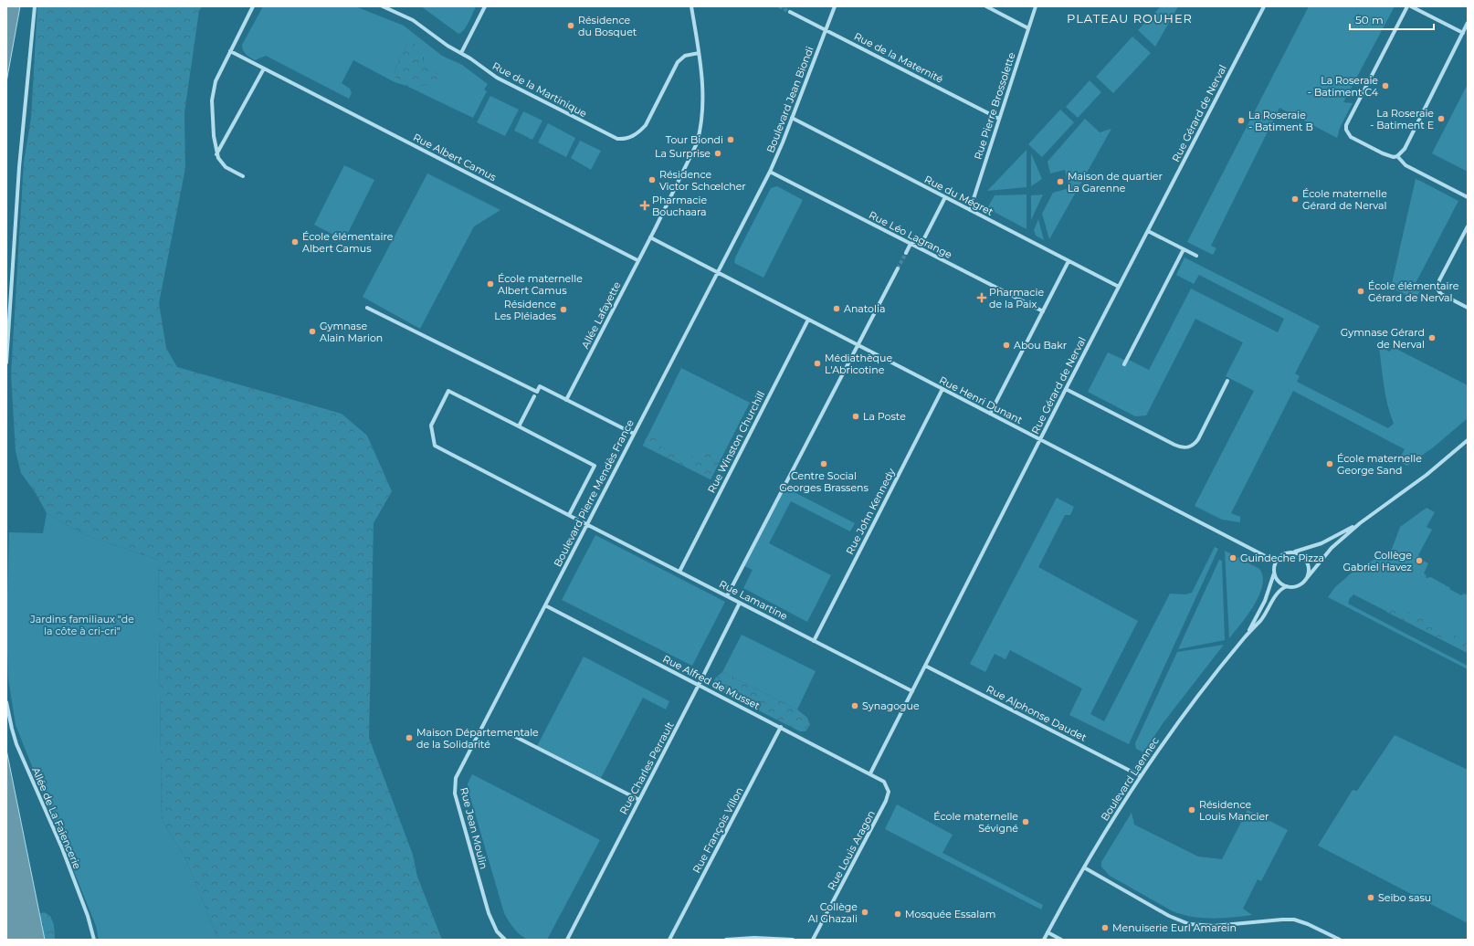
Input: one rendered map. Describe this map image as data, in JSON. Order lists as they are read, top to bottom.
{
  "streets": {
    "street": [
      "Rue de la Maternité",
      "Rue de la Martinique",
      "Boulevard Jean Biondi",
      "Rue Pierre Brossolette",
      "Rue Gérard de Nerval",
      "Rue Albert Camus",
      "Rue du Mégret",
      "Rue Léo Lagrange",
      "Allée Lafayette",
      "Rue Henri Dunant",
      "Rue Winston Churchill",
      "Boulevard Pierre Mendès France",
      "Rue John Kennedy",
      "Rue Lamartine",
      "Rue Alfred de Musset",
      "Rue Alphonse Daudet",
      "Rue Charles Perrault",
      "Boulevard Laennec",
      "Allée de La Faïencerie",
      "Rue Jean Moulin",
      "Rue François Villon",
      "Rue Louis Aragon"
    ]
  },
  "crossings": [
    ["Rue de la Maternité", "Boulevard Jean Biondi"],
    ["Rue de la Maternité", "Rue Pierre Brossolette"],
    ["Rue de la Martinique", "Allée Lafayette"],
    ["Boulevard Jean Biondi", "Rue du Mégret"],
    ["Boulevard Jean Biondi", "Rue Léo Lagrange"],
    ["Boulevard Jean Biondi", "Boulevard Pierre Mendès France"],
    ["Rue Pierre Brossolette", "Rue du Mégret"],
    ["Rue Gérard de Nerval", "Rue du Mégret"],
    ["Rue Gérard de Nerval", "Rue Henri Dunant"],
    ["Rue Gérard de Nerval", "Rue Lamartine"],
    ["Rue Gérard de Nerval", "Rue Alfred de Musset"],
    ["Rue Gérard de Nerval", "Rue Alphonse Daudet"],
    ["Rue Gérard de Nerval", "Rue Louis Aragon"],
    ["Rue Albert Camus", "Allée Lafayette"],
    ["Allée Lafayette", "Rue Henri Dunant"],
    ["Rue Henri Dunant", "Rue Winston Churchill"],
    ["Rue Henri Dunant", "Boulevard Pierre Mendès France"],
    ["Rue Henri Dunant", "Rue John Kennedy"],
    ["Rue Henri Dunant", "Boulevard Laennec"],
    ["Rue Winston Churchill", "Rue Lamartine"],
    ["Boulevard Pierre Mendès France", "Rue Lamartine"],
    ["Boulevard Pierre Mendès France", "Rue Alfred de Musset"],
    ["Boulevard Pierre Mendès France", "Rue Jean Moulin"],
    ["Rue John Kennedy", "Rue Lamartine"],
    ["Rue Lamartine", "Rue Charles Perrault"],
    ["Rue Alfred de Musset", "Rue Charles Perrault"],
    ["Rue Alfred de Musset", "Rue François Villon"],
    ["Rue Alfred de Musset", "Rue Louis Aragon"],
    ["Rue Alphonse Daudet", "Boulevard Laennec"]
  ],
  "districts": ["PLATEAU ROUHER"],
  "parks": ["Jardins familiaux \"de la côte à cri-cri\""],
  "places": {
    "other": [
      "Résidence du Bosquet",
      "La Roseraie - Batiment C4",
      "La Roseraie - Batiment E",
      "La Roseraie - Batiment B",
      "Tour Biondi",
      "La Surprise",
      "Résidence Victor Schœlcher",
      "Maison de quartier La Garenne",
      "École maternelle Gérard de Nerval",
      "École élémentaire Albert Camus",
      "École maternelle Albert Camus",
      "École élémentaire Gérard de Nerval",
      "Anatolia",
      "Résidence Les Pléiades",
      "Gymnase Alain Marion",
      "Gymnase Gérard de Nerval",
      "Abou Bakr",
      "Médiathèque L'Abricotine",
      "La Poste",
      "Centre Social Georges Brassens",
      "École maternelle George Sand",
      "Guindeche Pizza",
      "Collège Gabriel Havez",
      "Synagogue",
      "Maison Départementale de la Solidarité",
      "Résidence Louis Mancier",
      "École maternelle Sévigné",
      "Seibo sasu",
      "Collège Al Ghazali",
      "Mosquée Essalam",
      "Menuiserie Eurl Amarein"
    ],
    "health": ["Pharmacie Bouchaara", "Pharmacie de la Paix"]
  },
  "scale_bar": "50 m"
}
